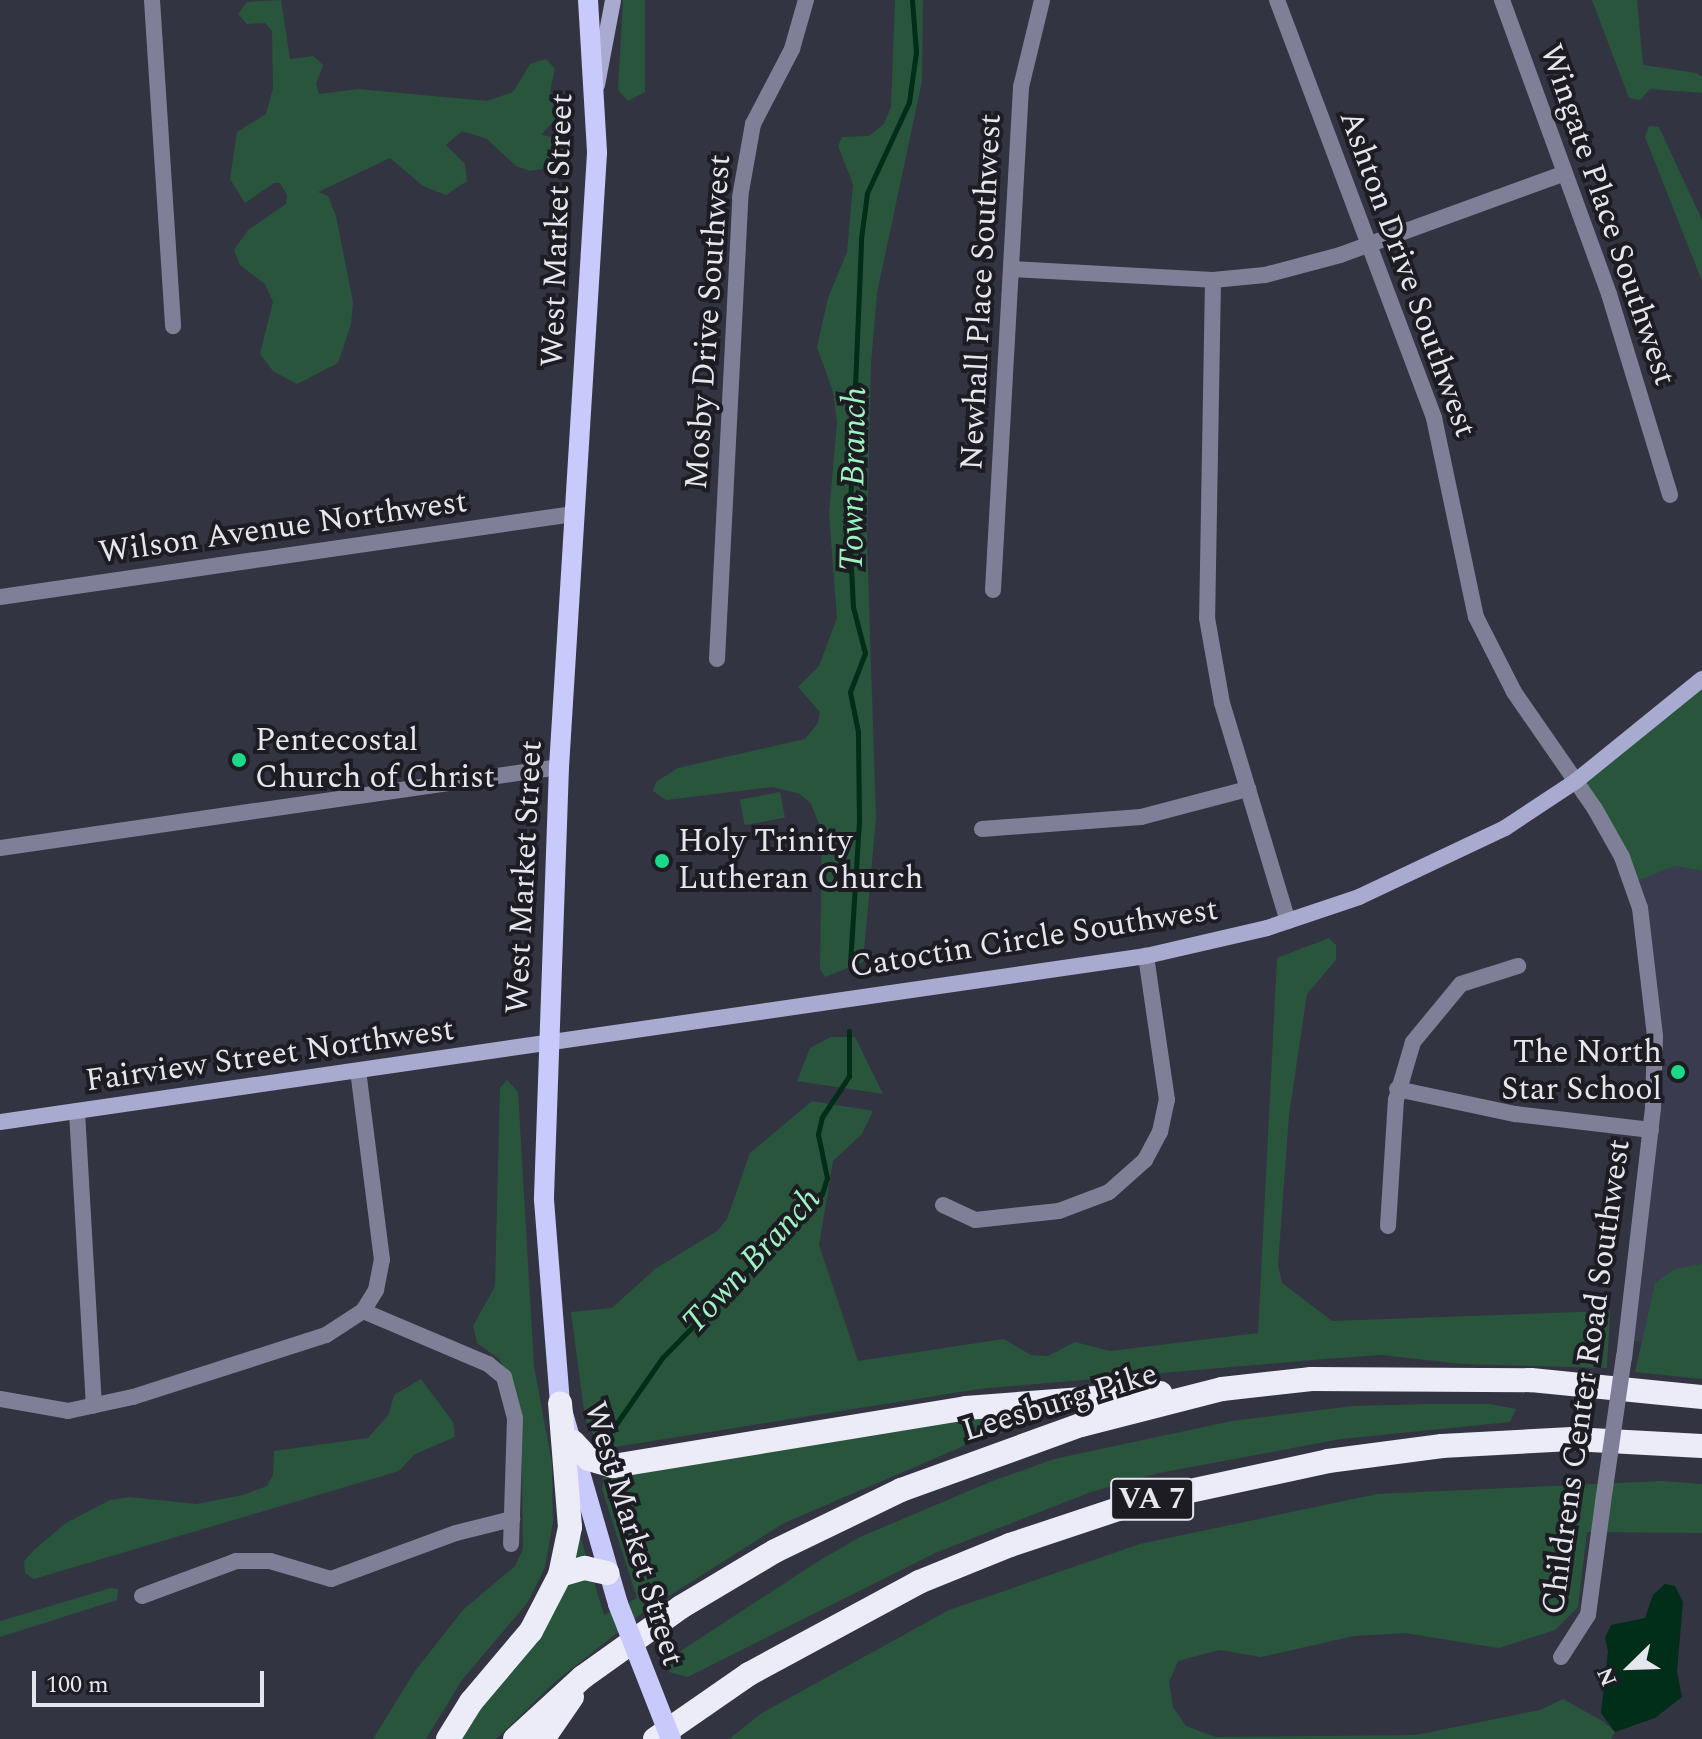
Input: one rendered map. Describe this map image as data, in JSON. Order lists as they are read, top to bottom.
{
  "streets": {
    "highway": ["Leesburg Pike", "VA 7"],
    "main road": ["West Market Street", "Catoctin Circle Southwest", "Fairview Street Northwest"],
    "street": [
      "Wingate Place Southwest",
      "Ashton Drive Southwest",
      "Newhall Place Southwest",
      "Mosby Drive Southwest",
      "Wilson Avenue Northwest",
      "Childrens Center Road Southwest"
    ]
  },
  "crossings": [
    ["West Market Street", "Wilson Avenue Northwest"],
    ["West Market Street", "Catoctin Circle Southwest"],
    ["West Market Street", "Fairview Street Northwest"],
    ["Ashton Drive Southwest", "Catoctin Circle Southwest"],
    ["Ashton Drive Southwest", "Childrens Center Road Southwest"],
    ["Catoctin Circle Southwest", "Fairview Street Northwest"],
    ["Catoctin Circle Southwest", "Childrens Center Road Southwest"]
  ],
  "water": ["Town Branch"],
  "places": ["Pentecostal Church of Christ", "Holy Trinity Lutheran Church", "The North Star School"],
  "scale_bar": "100 m",
  "north": "bottom left"
}
